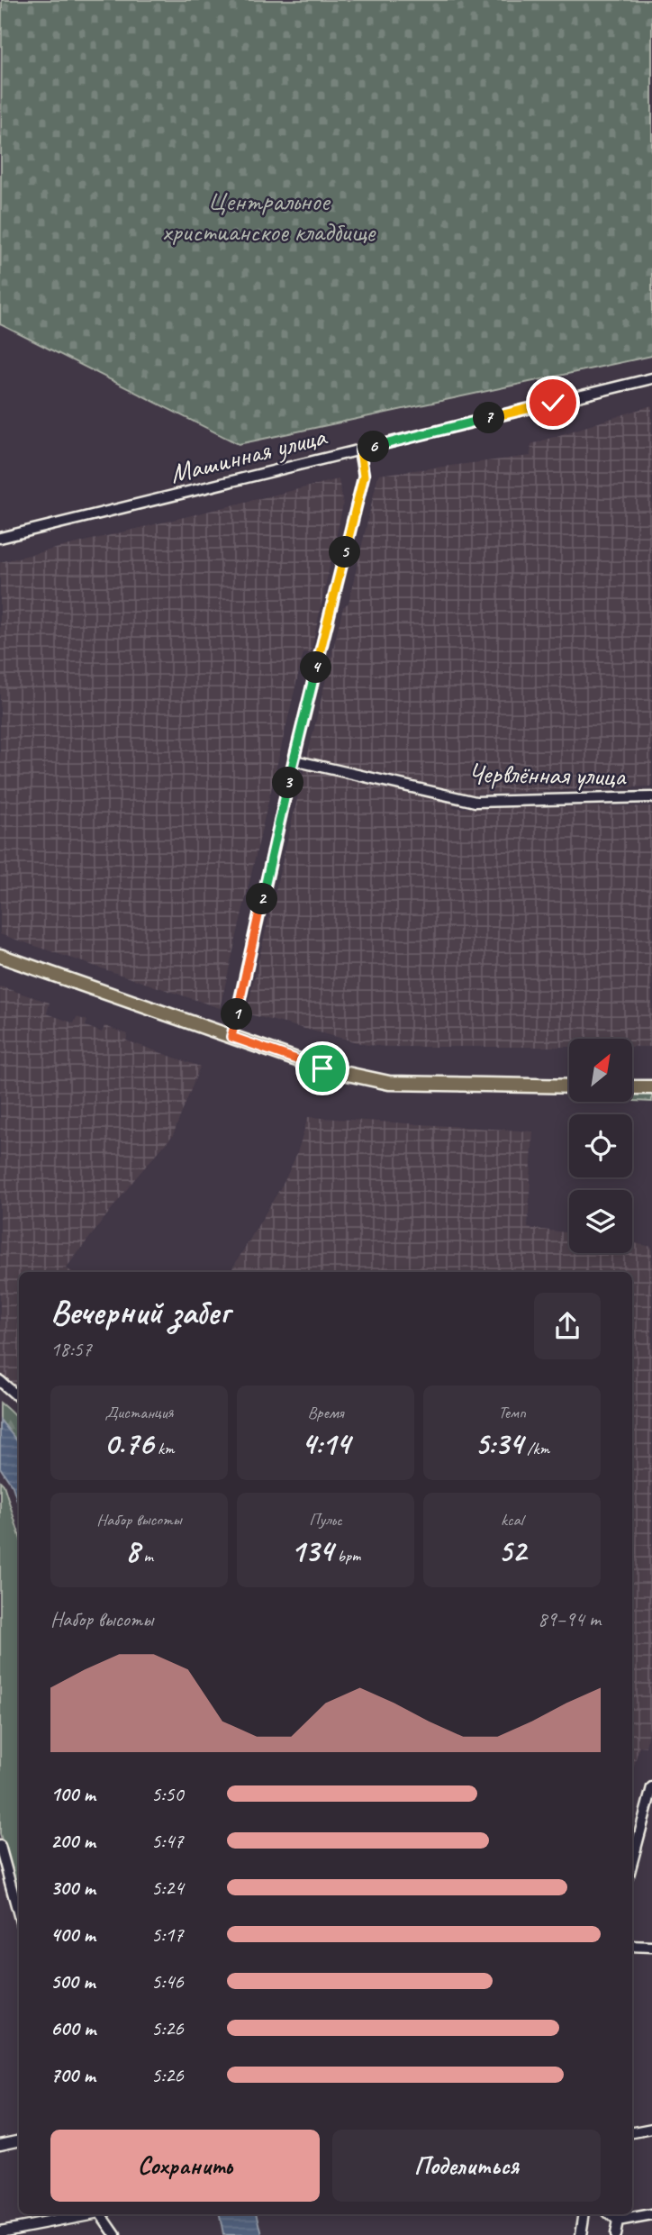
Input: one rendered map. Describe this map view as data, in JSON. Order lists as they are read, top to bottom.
{
  "streets": {
    "street": ["Машинная улица", "Червлённая улица"]
  },
  "parks": ["Центральное христианское кладбище"],
  "north": "top right",
  "page": {
    "pins": [
      "7",
      "6",
      "5",
      "4",
      "3",
      "2",
      "1"
    ],
    "heading": ["Вечерний забег", "18:57"],
    "stats": [
      ["Дистанция", "0.76 km"],
      ["Время", "4:14"],
      ["Темп", "5:34 /km"],
      ["Набор высоты", "8 m"],
      ["Пульс", "134 bpm"],
      ["kcal", "52"]
    ],
    "chart": ["Набор высоты", "89–94 m"],
    "list": [
      {
        "name": "100 m",
        "note": "5:50"
      },
      {
        "name": "200 m",
        "note": "5:47"
      },
      {
        "name": "300 m",
        "note": "5:24"
      },
      {
        "name": "400 m",
        "note": "5:17"
      },
      {
        "name": "500 m",
        "note": "5:46"
      },
      {
        "name": "600 m",
        "note": "5:26"
      },
      {
        "name": "700 m",
        "note": "5:26"
      }
    ],
    "buttons": ["Сохранить", "Поделиться"]
  }
}
